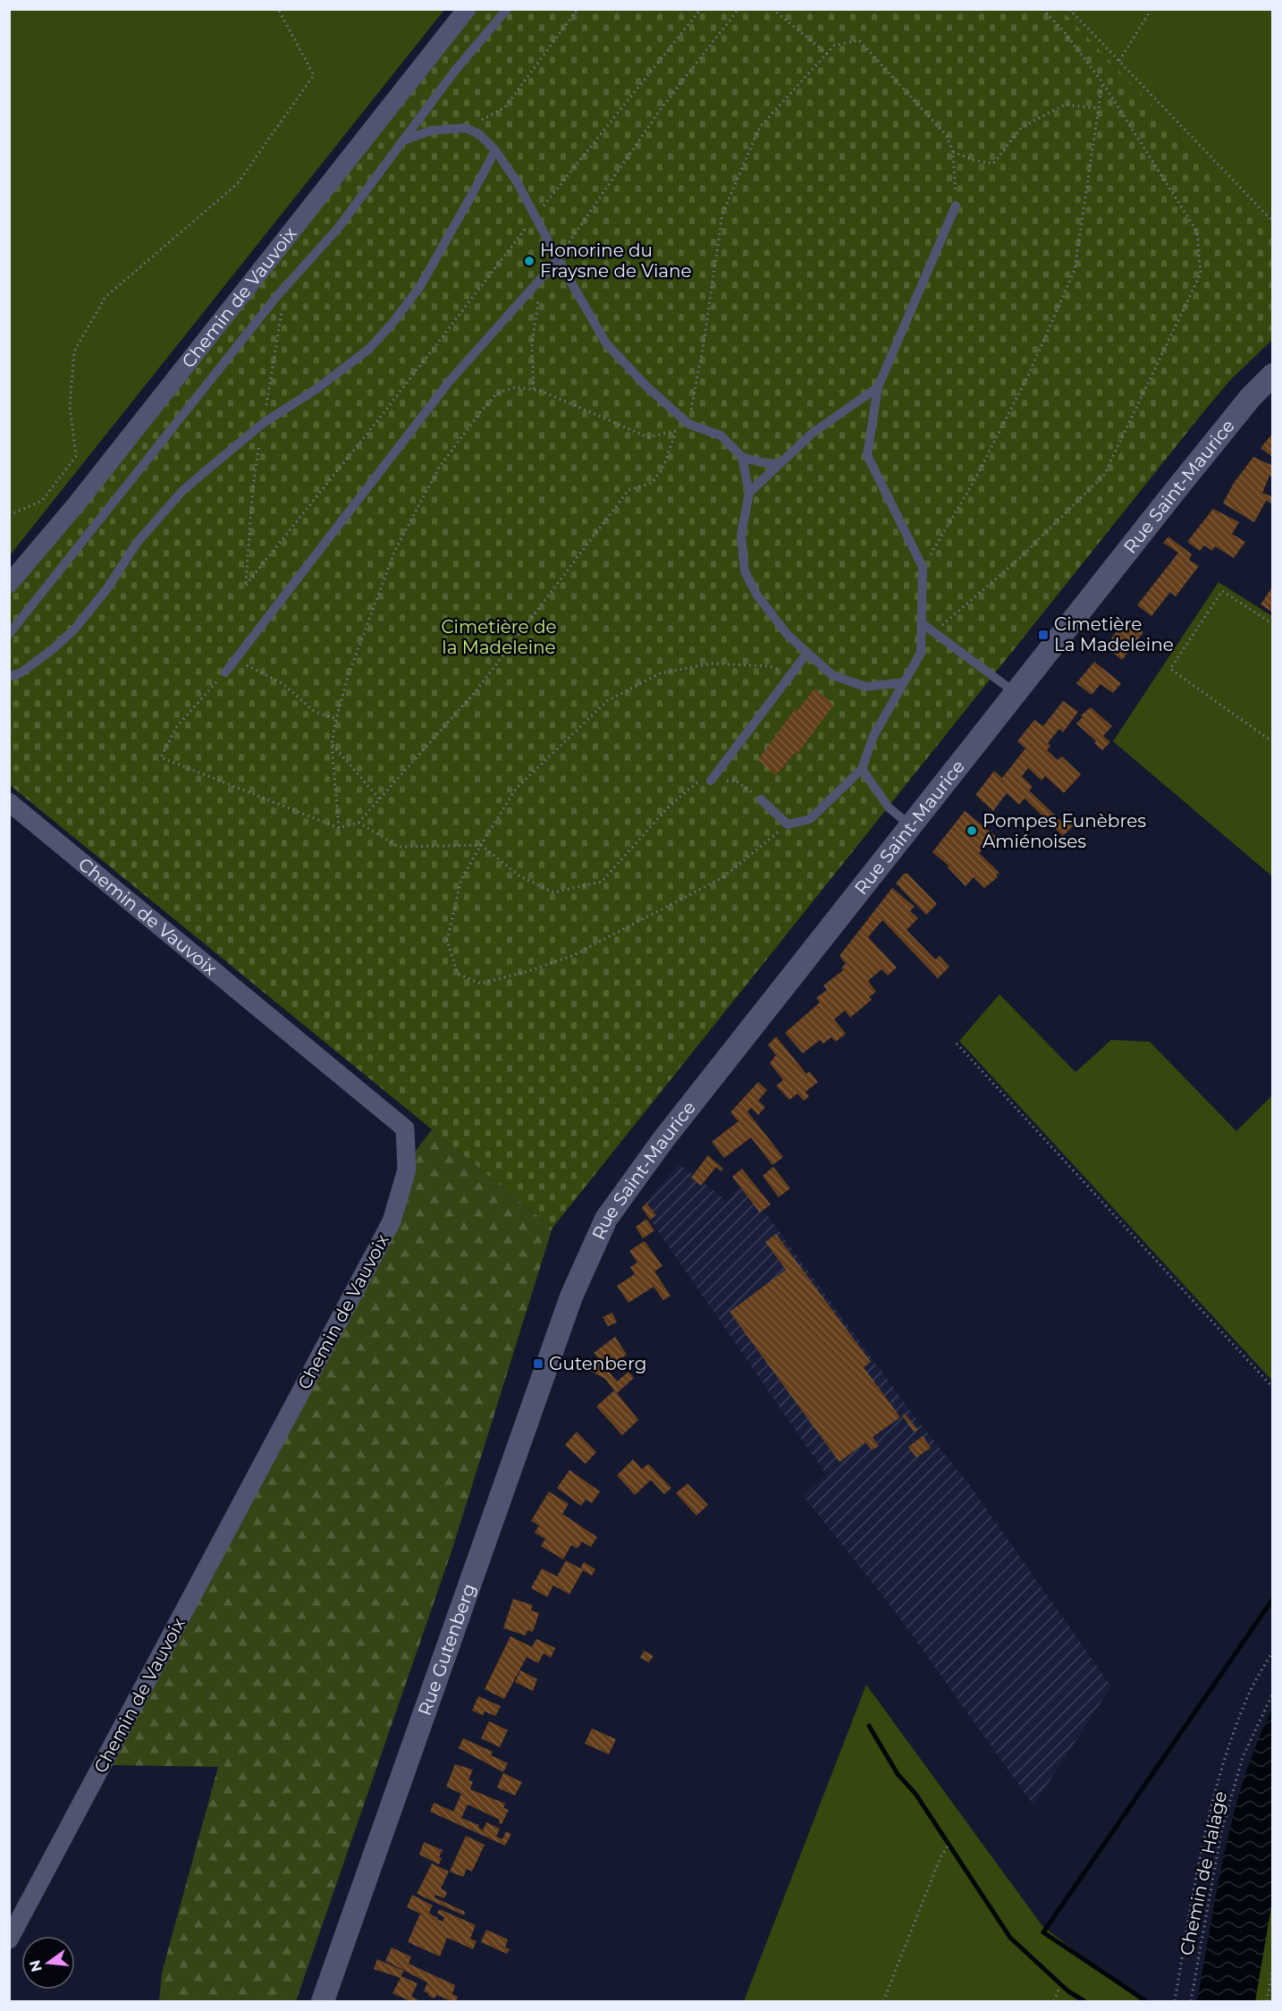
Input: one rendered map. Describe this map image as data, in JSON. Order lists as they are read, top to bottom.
{
  "streets": {
    "street": ["Chemin de Vauvoix", "Rue Saint-Maurice", "Rue Gutenberg"],
    "path": ["Chemin de Halage"]
  },
  "crossings": [
    ["Rue Saint-Maurice", "Rue Gutenberg"]
  ],
  "parks": ["Cimetière de la Madeleine"],
  "places": {
    "other": ["Honorine du Fraysne de Viane", "Pompes Funèbres Amiénoises"],
    "transit": ["Cimetière La Madeleine", "Gutenberg"]
  },
  "north": "left"
}
